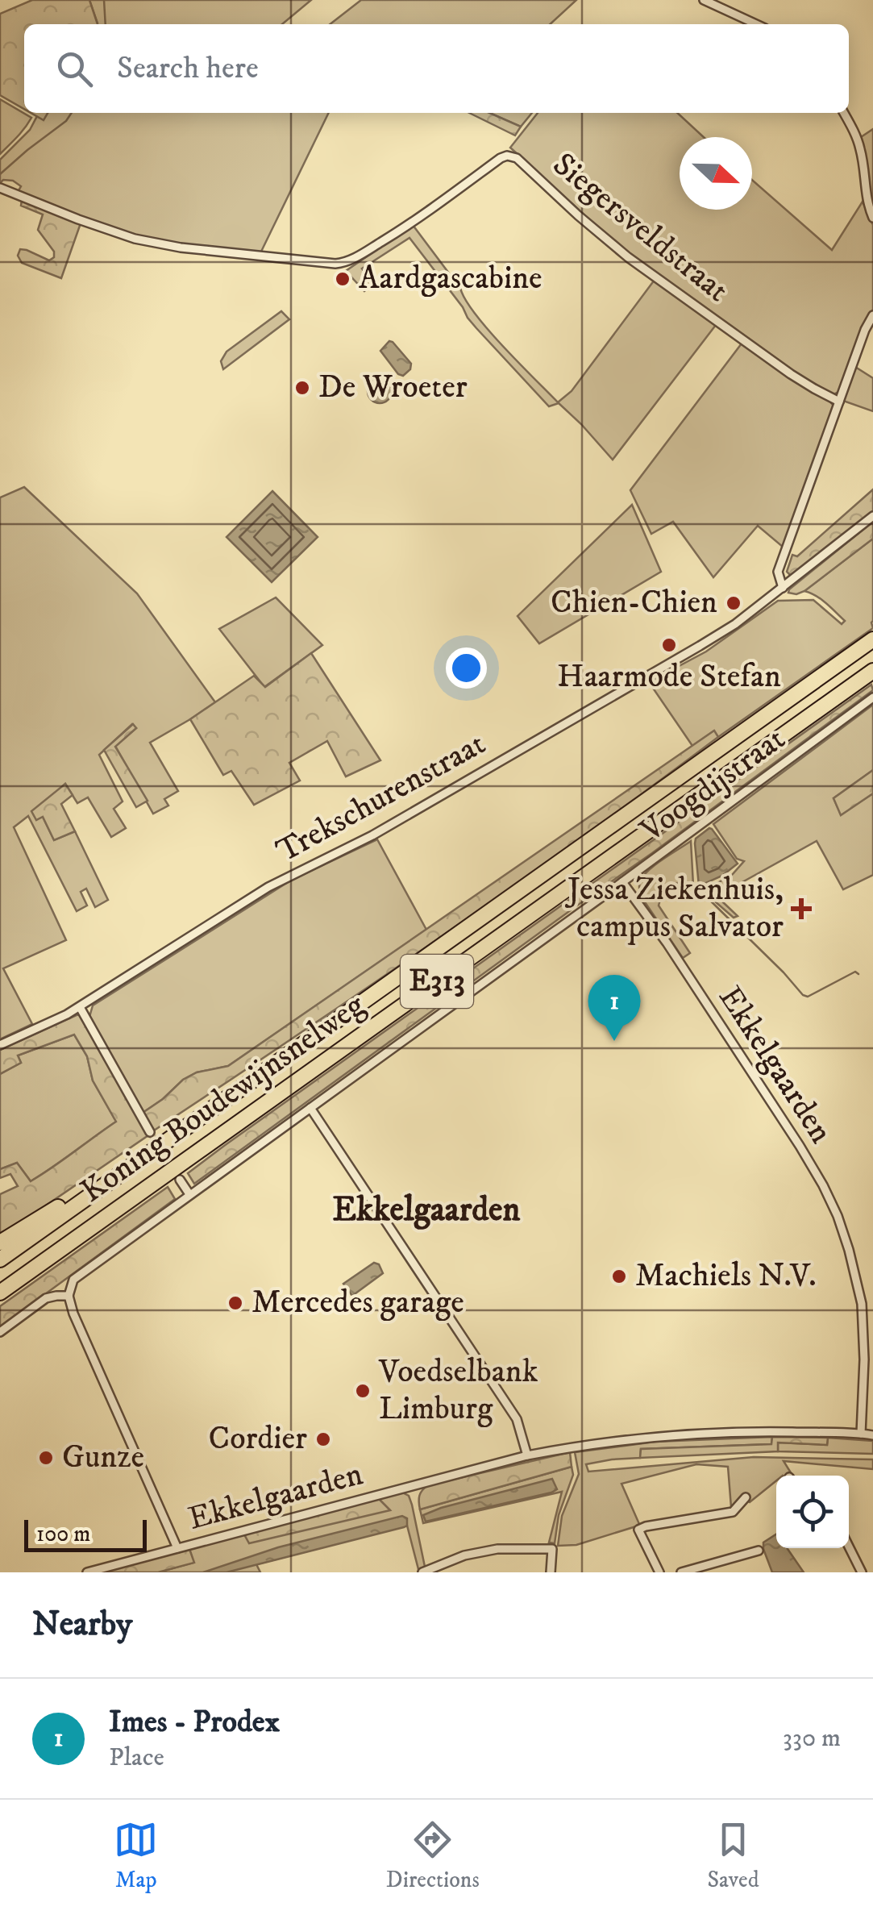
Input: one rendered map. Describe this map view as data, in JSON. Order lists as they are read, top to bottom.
{
  "streets": {
    "highway": ["E313", "Koning Boudewijnsnelweg"],
    "street": [
      "Siegersveldstraat",
      "Voogdijstraat",
      "Trekschurenstraat",
      "Ekkelgaarden"
    ]
  },
  "crossings": [
    ["Voogdijstraat", "Ekkelgaarden"]
  ],
  "districts": ["Ekkelgaarden"],
  "places": {
    "other": [
      "Aardgascabine",
      "De Wroeter",
      "Chien-Chien",
      "Haarmode Stefan",
      "Machiels N.V.",
      "Mercedes garage",
      "Voedselbank Limburg",
      "Cordier",
      "Gunze"
    ],
    "health": ["Jessa Ziekenhuis, campus Salvator"]
  },
  "scale_bar": "100 m",
  "north": "right",
  "page": {
    "search": "Search here",
    "pins": "1",
    "scale": "100 m",
    "heading": "Nearby",
    "list": [
      {
        "mark": "1",
        "name": "Imes - Prodex",
        "note": "Place",
        "value": "330 m"
      }
    ],
    "nav": ["Map", "Directions", "Saved"]
  }
}
